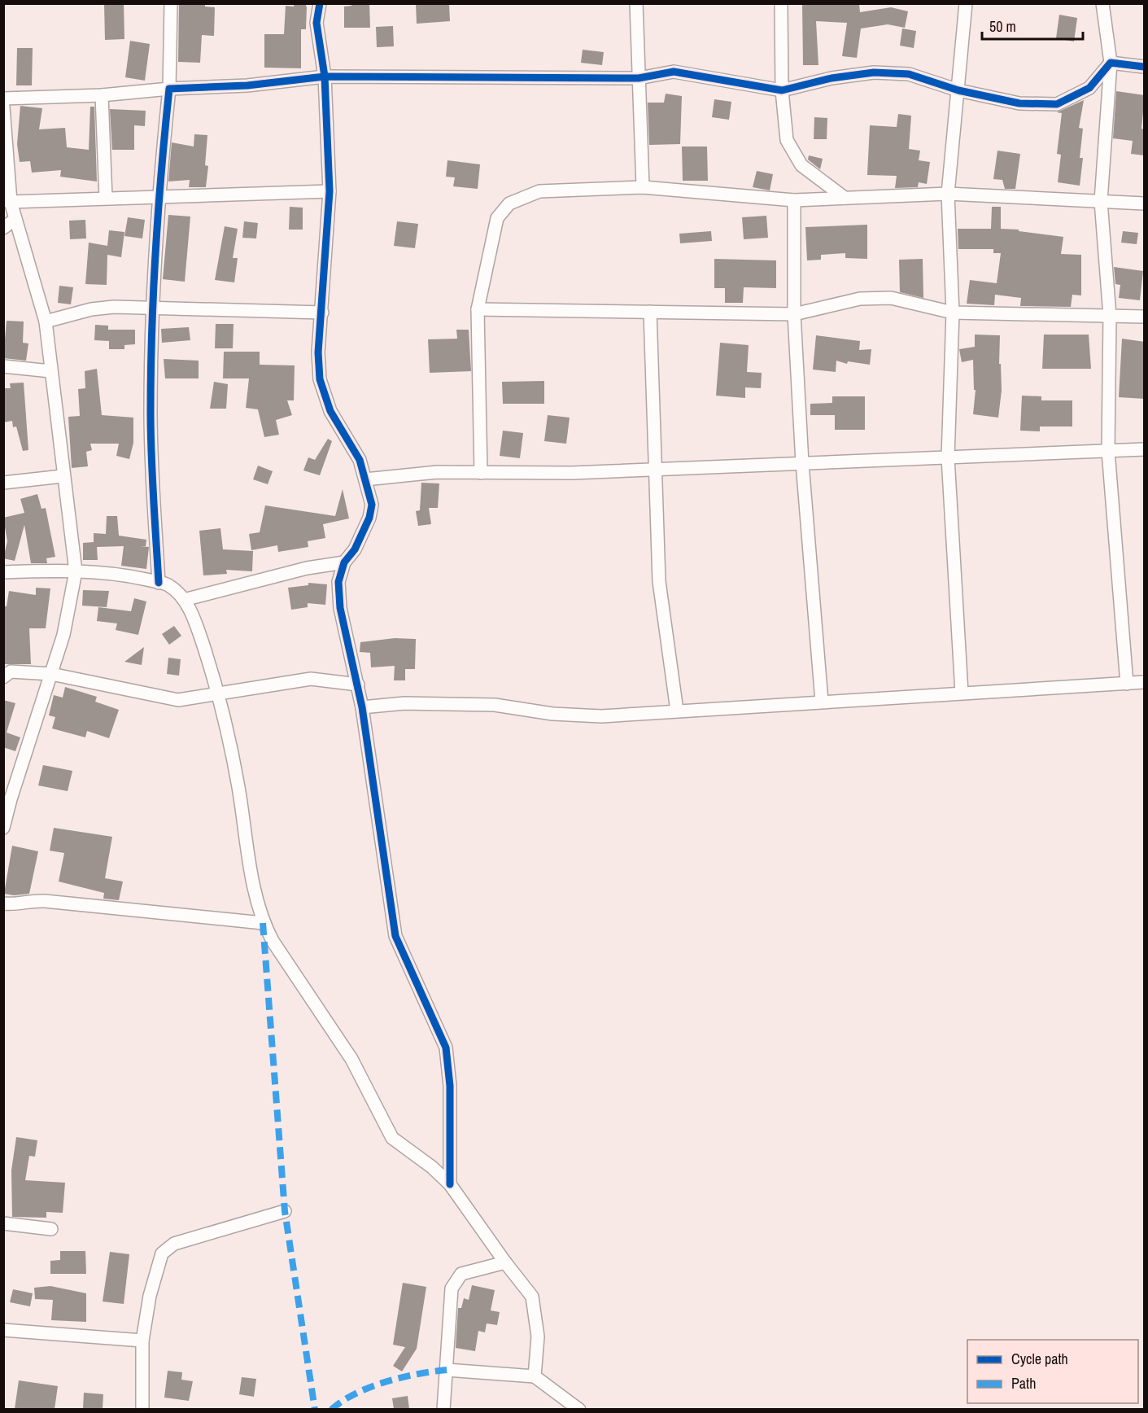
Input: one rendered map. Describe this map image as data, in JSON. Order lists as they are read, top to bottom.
{
  "legend": ["Cycle path", "Path"],
  "scale_bar": "50 m"
}
